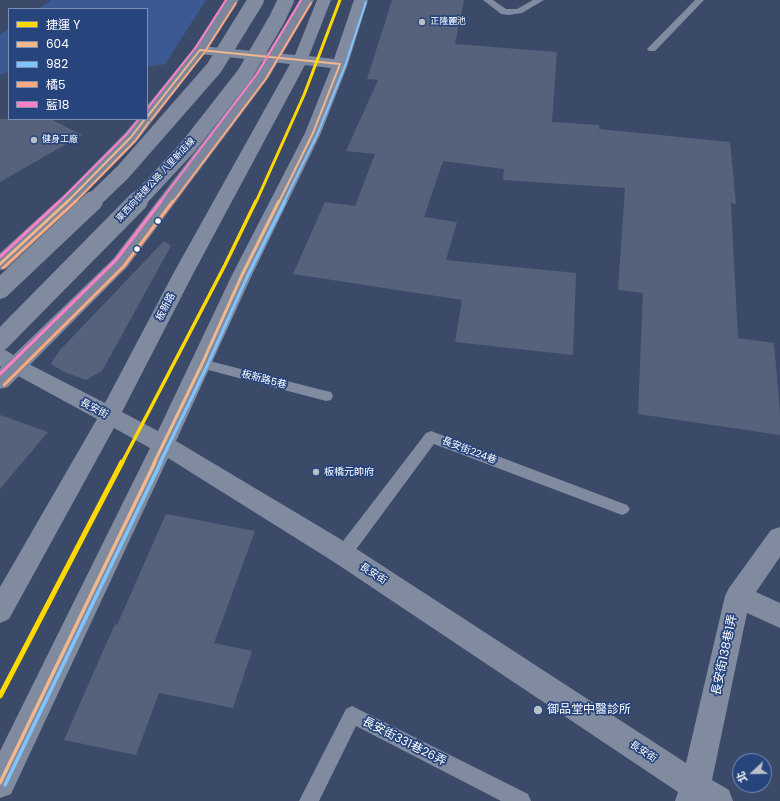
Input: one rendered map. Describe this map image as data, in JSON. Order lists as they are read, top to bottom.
{
  "streets": {
    "highway": ["東西向快速公路 八里新店線"],
    "street": ["板新路", "長安街", "長安街138巷1弄"],
    "lane": ["板新路5巷", "長安街224巷", "長安街331巷26弄"]
  },
  "crossings": [
    ["板新路", "長安街"],
    ["長安街", "長安街224巷"],
    ["長安街", "長安街138巷1弄"]
  ],
  "places": [
    "正隆麗池",
    "健身工廠",
    "板橋元帥府",
    "御品堂中醫診所"
  ],
  "lines": [
    "metro line Y",
    "transit line 藍18",
    "transit line 982",
    "transit line 橘5",
    "transit line 604"
  ],
  "legend": [
    "捷運 Y",
    "604",
    "982",
    "橘5",
    "藍18"
  ],
  "north": "left"
}
